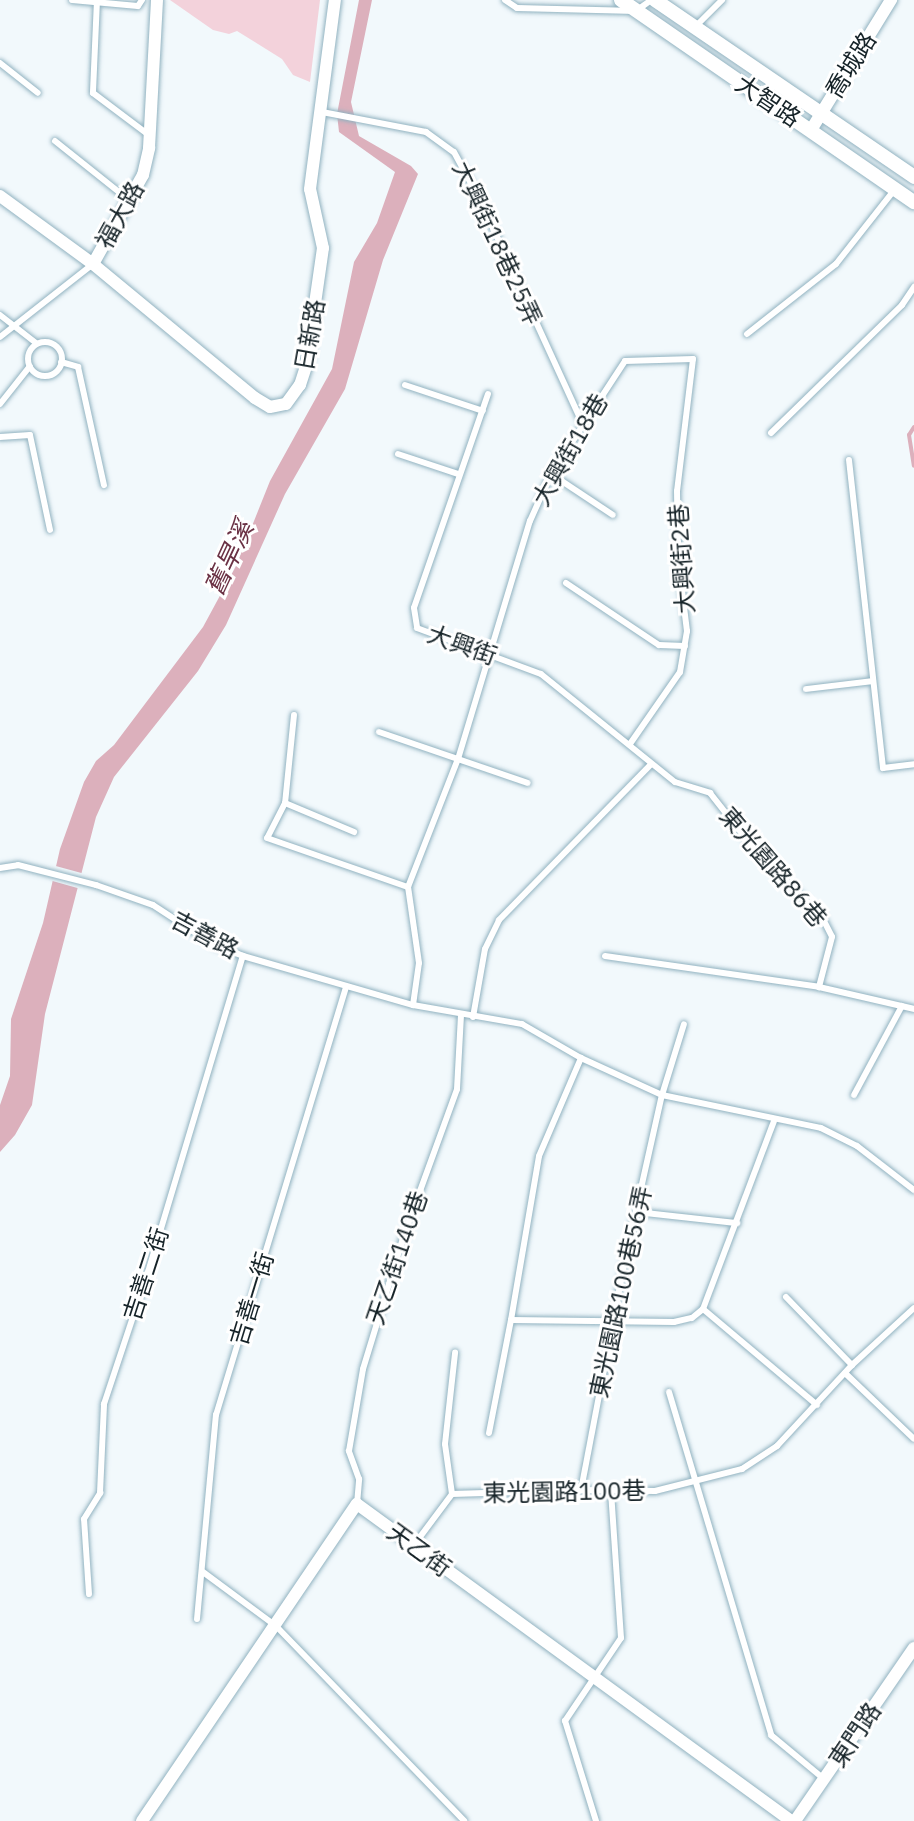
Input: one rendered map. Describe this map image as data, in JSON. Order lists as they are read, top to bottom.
{
  "streets": {
    "street": [
      "喬城路",
      "大智路",
      "福大路",
      "日新路",
      "天乙街",
      "東門路"
    ],
    "lane": [
      "大興街18巷25弄",
      "大興街18巷",
      "大興街2巷",
      "大興街",
      "東光園路86巷",
      "吉善路",
      "天乙街140巷",
      "吉善二街",
      "東光園路100巷56弄",
      "吉善一街",
      "東光園路100巷"
    ]
  },
  "crossings": [
    ["喬城路", "大智路"],
    ["福大路", "日新路"],
    ["大興街18巷25弄", "日新路"],
    ["大興街18巷25弄", "大興街18巷"],
    ["大興街18巷", "大興街2巷"],
    ["大興街18巷", "大興街"],
    ["大興街2巷", "大興街"],
    ["大興街2巷", "東光園路86巷"],
    ["大興街", "東光園路86巷"],
    ["吉善路", "天乙街140巷"],
    ["吉善路", "吉善二街"],
    ["吉善路", "東光園路100巷56弄"],
    ["吉善路", "吉善一街"],
    ["天乙街140巷", "天乙街"],
    ["東光園路100巷56弄", "東光園路100巷"],
    ["東光園路100巷", "天乙街"],
    ["天乙街", "東門路"]
  ],
  "water": ["舊旱溪"]
}
